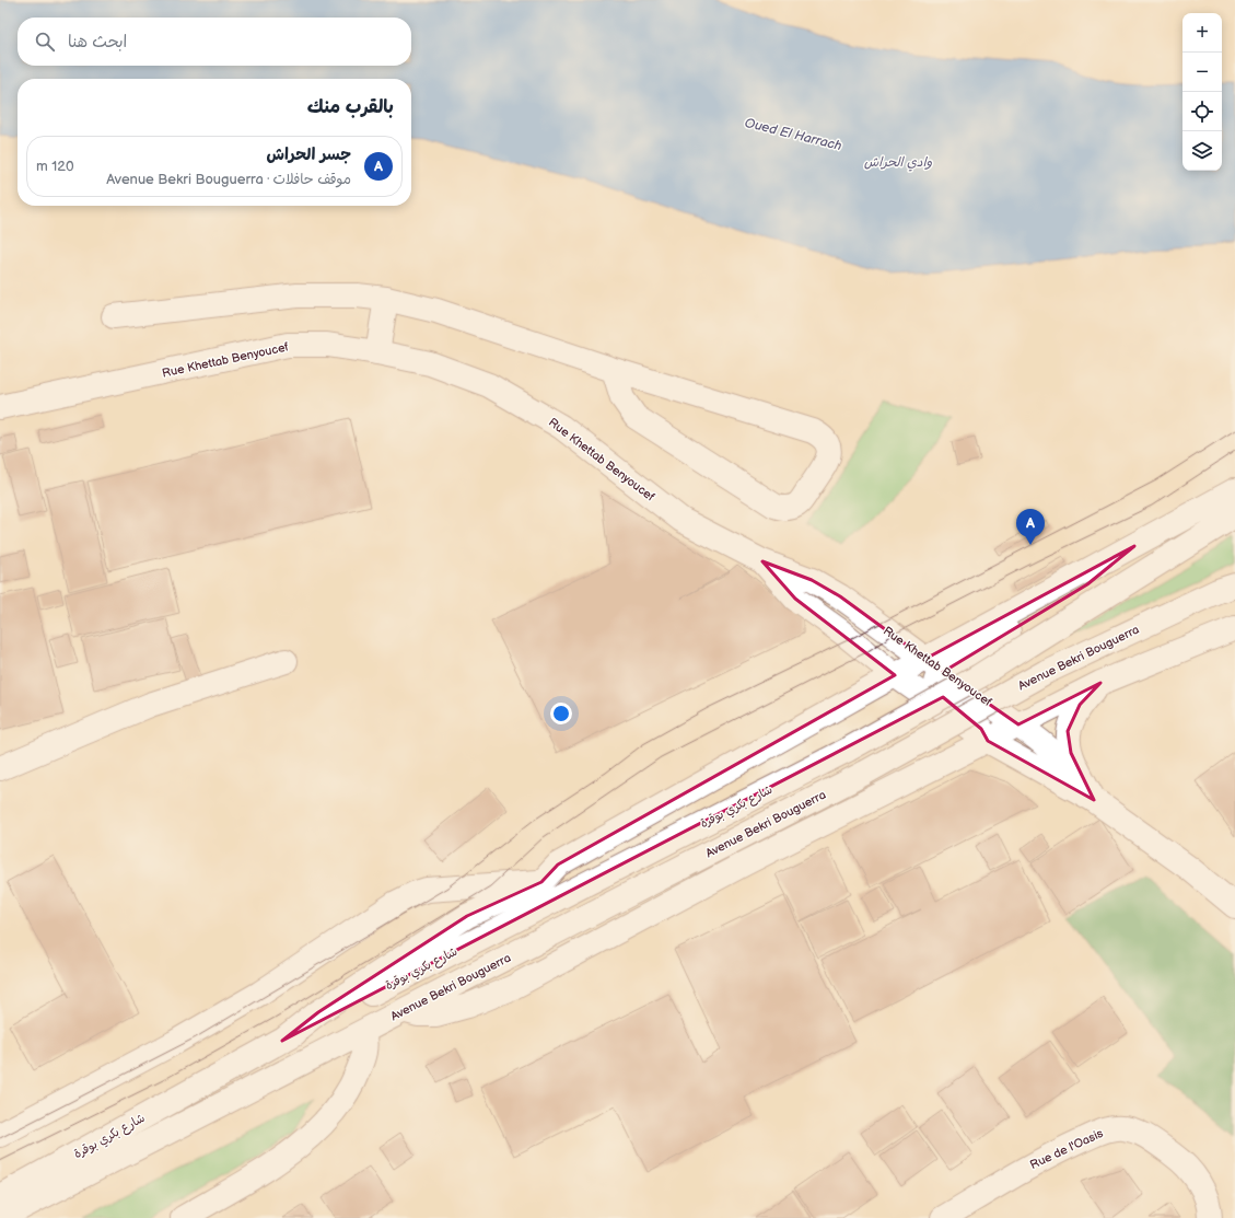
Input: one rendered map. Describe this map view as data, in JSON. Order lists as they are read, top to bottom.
{
  "streets": {
    "main road": [
      "Rue Khettab Benyoucef",
      "Avenue Bekri Bouguerra",
      "شارع بكري بوقرة",
      "Rue de l'Oasis"
    ]
  },
  "crossings": [
    ["Avenue Bekri Bouguerra", "شارع بكري بوقرة"]
  ],
  "water": ["Oued El Harrach", "وادي الحراش"],
  "page": {
    "map_buttons": ["+", "−"],
    "search": "ابحث هنا",
    "heading": "بالقرب منك",
    "list": [
      {
        "mark": "A",
        "name": "جسر الحراش",
        "note": "موقف حافلات · Avenue Bekri Bouguerra",
        "value": "120 m"
      }
    ],
    "pins": "A"
  }
}
